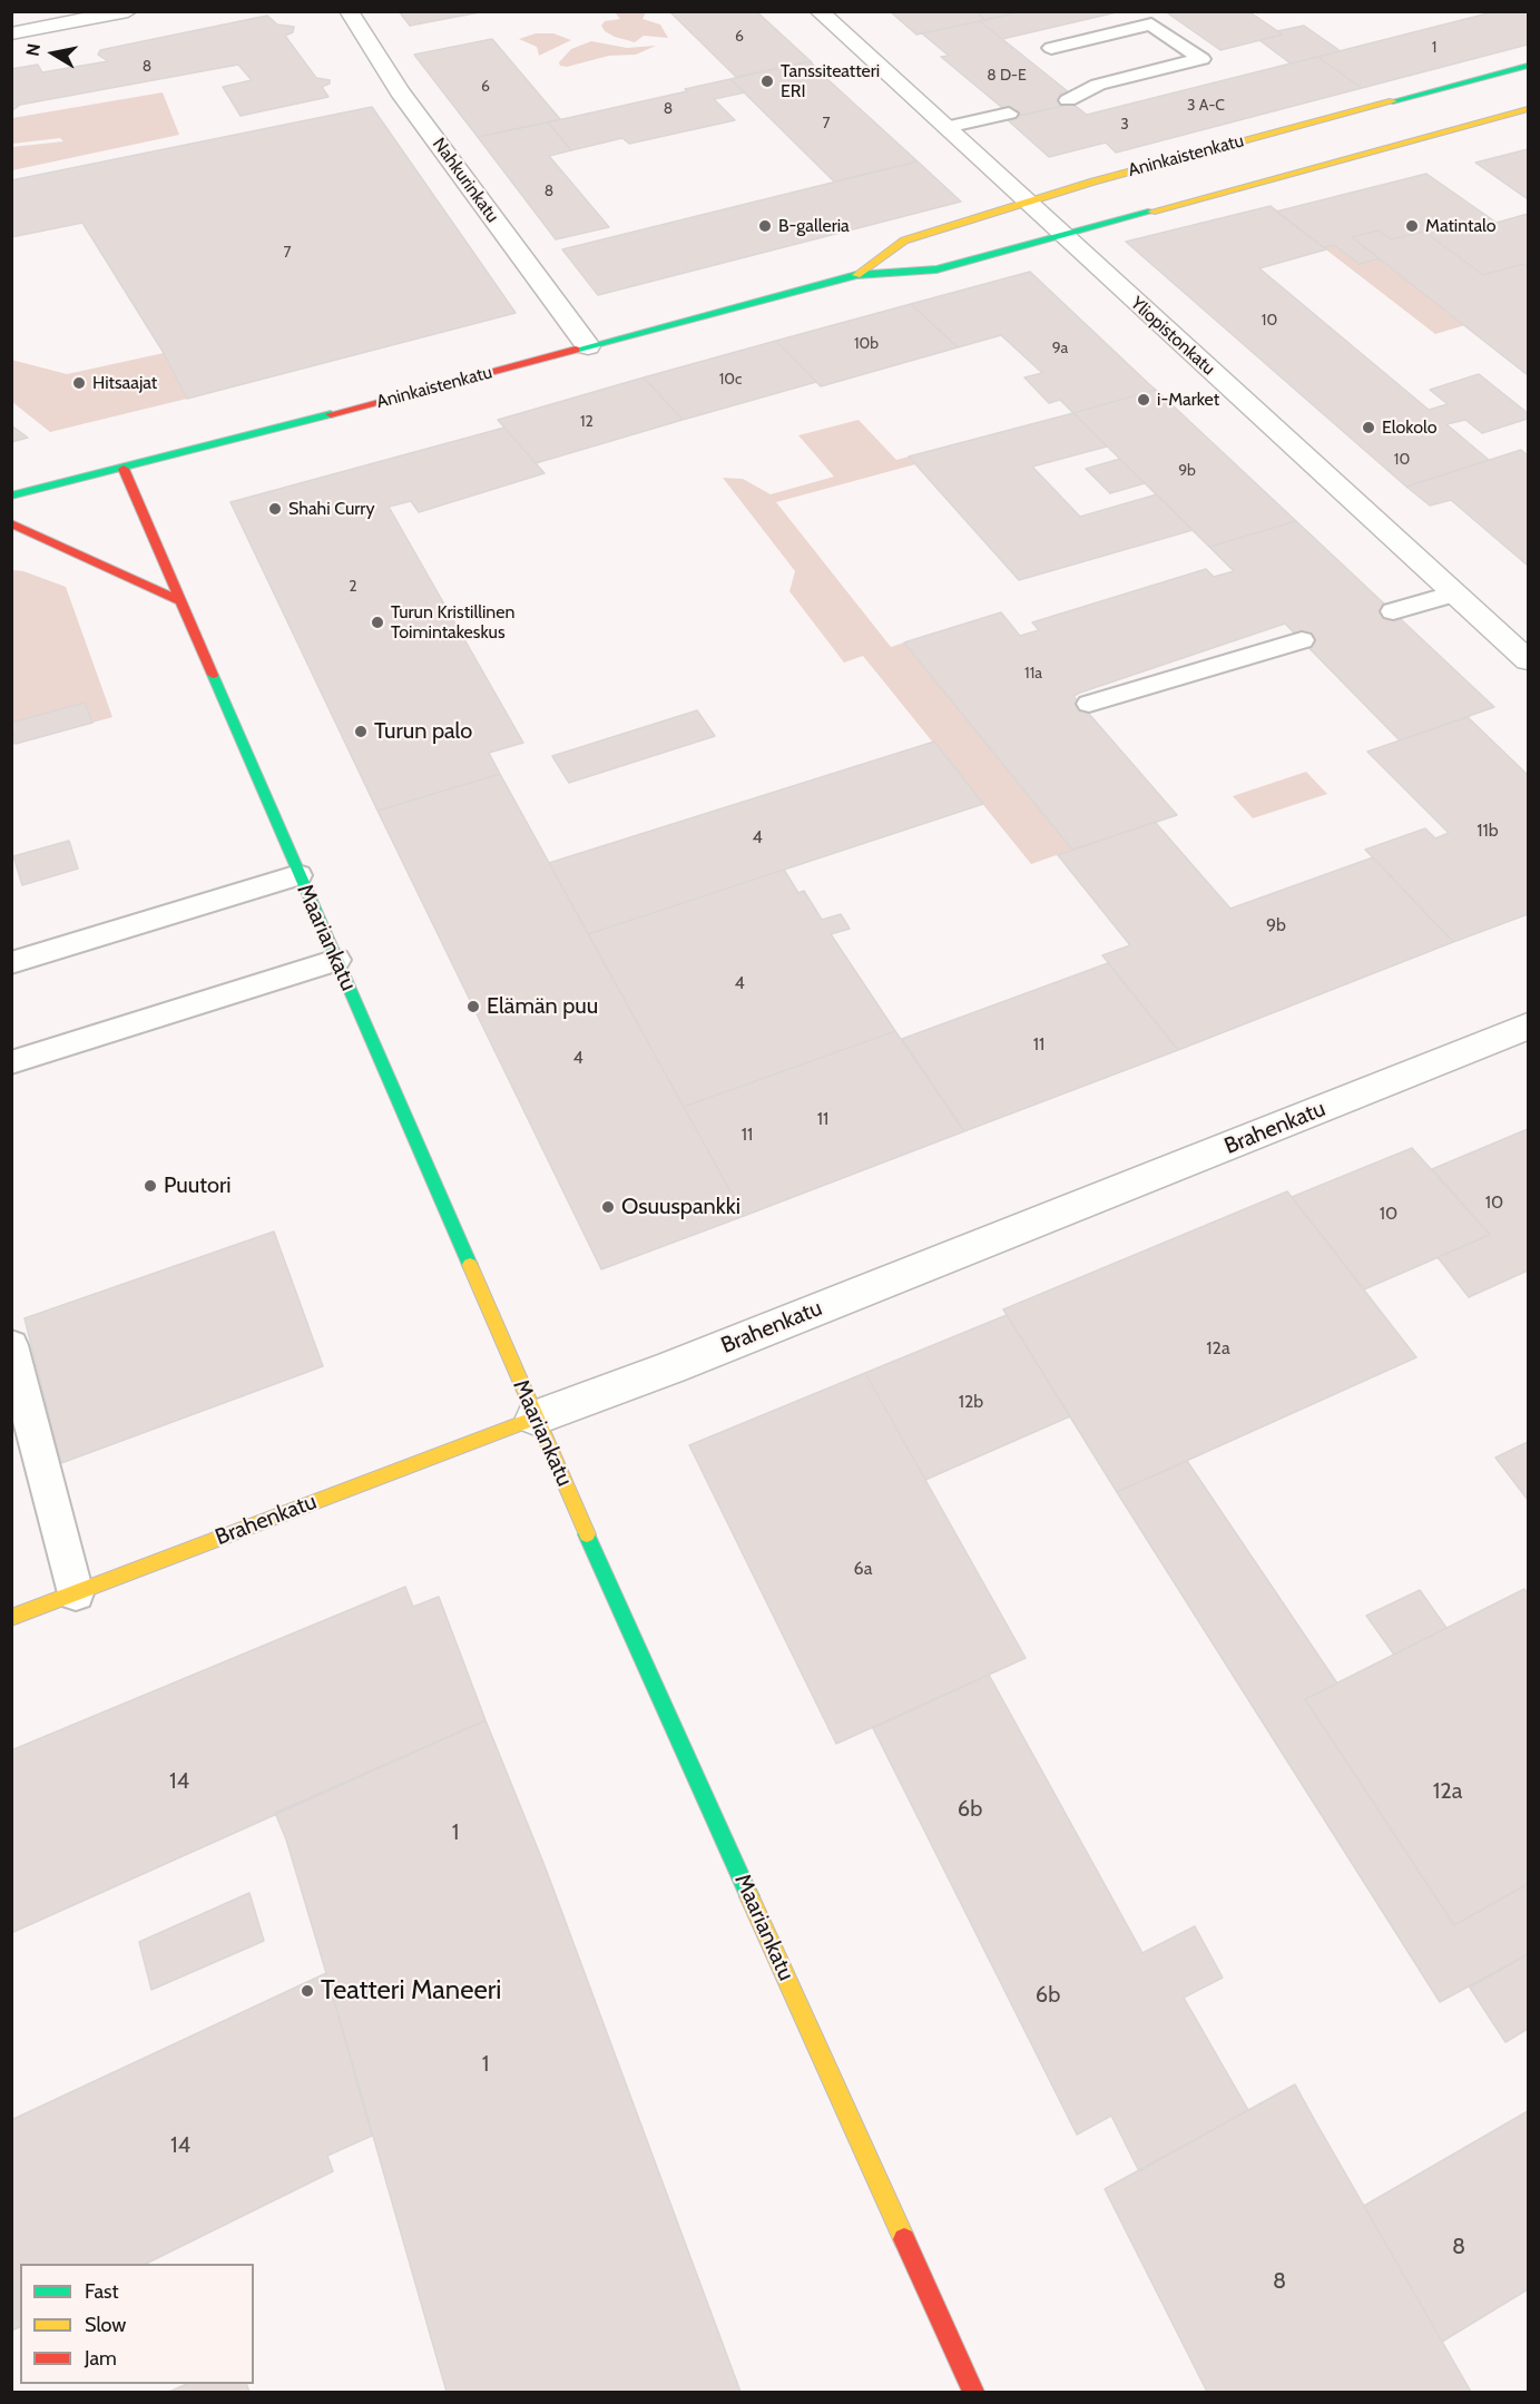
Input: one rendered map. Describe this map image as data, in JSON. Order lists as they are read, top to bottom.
{
  "streets": {
    "main road": ["Aninkaistenkatu", "Maariankatu", "Brahenkatu"],
    "street": ["Nahkurinkatu", "Yliopistonkatu"]
  },
  "crossings": [
    ["Aninkaistenkatu", "Nahkurinkatu"],
    ["Aninkaistenkatu", "Yliopistonkatu"],
    ["Aninkaistenkatu", "Maariankatu"],
    ["Maariankatu", "Brahenkatu"]
  ],
  "places": [
    "Tanssiteatteri ERI",
    "B-galleria",
    "Matintalo",
    "Hitsaajat",
    "i-Market",
    "Elokolo",
    "Shahi Curry",
    "Turun Kristillinen Toimintakeskus",
    "Turun palo",
    "Elämän puu",
    "Puutori",
    "Osuuspankki",
    "Teatteri Maneeri"
  ],
  "house_numbers": [
    "6",
    "1",
    "8",
    "8 D-E",
    "6",
    "3 A-C",
    "8",
    "7",
    "3",
    "8",
    "7",
    "10",
    "10b",
    "9a",
    "10c",
    "12",
    "10",
    "9b",
    "2",
    "11a",
    "11b",
    "4",
    "9b",
    "4",
    "11",
    "4",
    "11",
    "11",
    "10",
    "10",
    "12a",
    "12b",
    "6a",
    "14",
    "12a",
    "6b",
    "1",
    "6b",
    "1",
    "14",
    "8",
    "8"
  ],
  "legend": ["Fast", "Slow", "Jam"],
  "north": "left"
}
